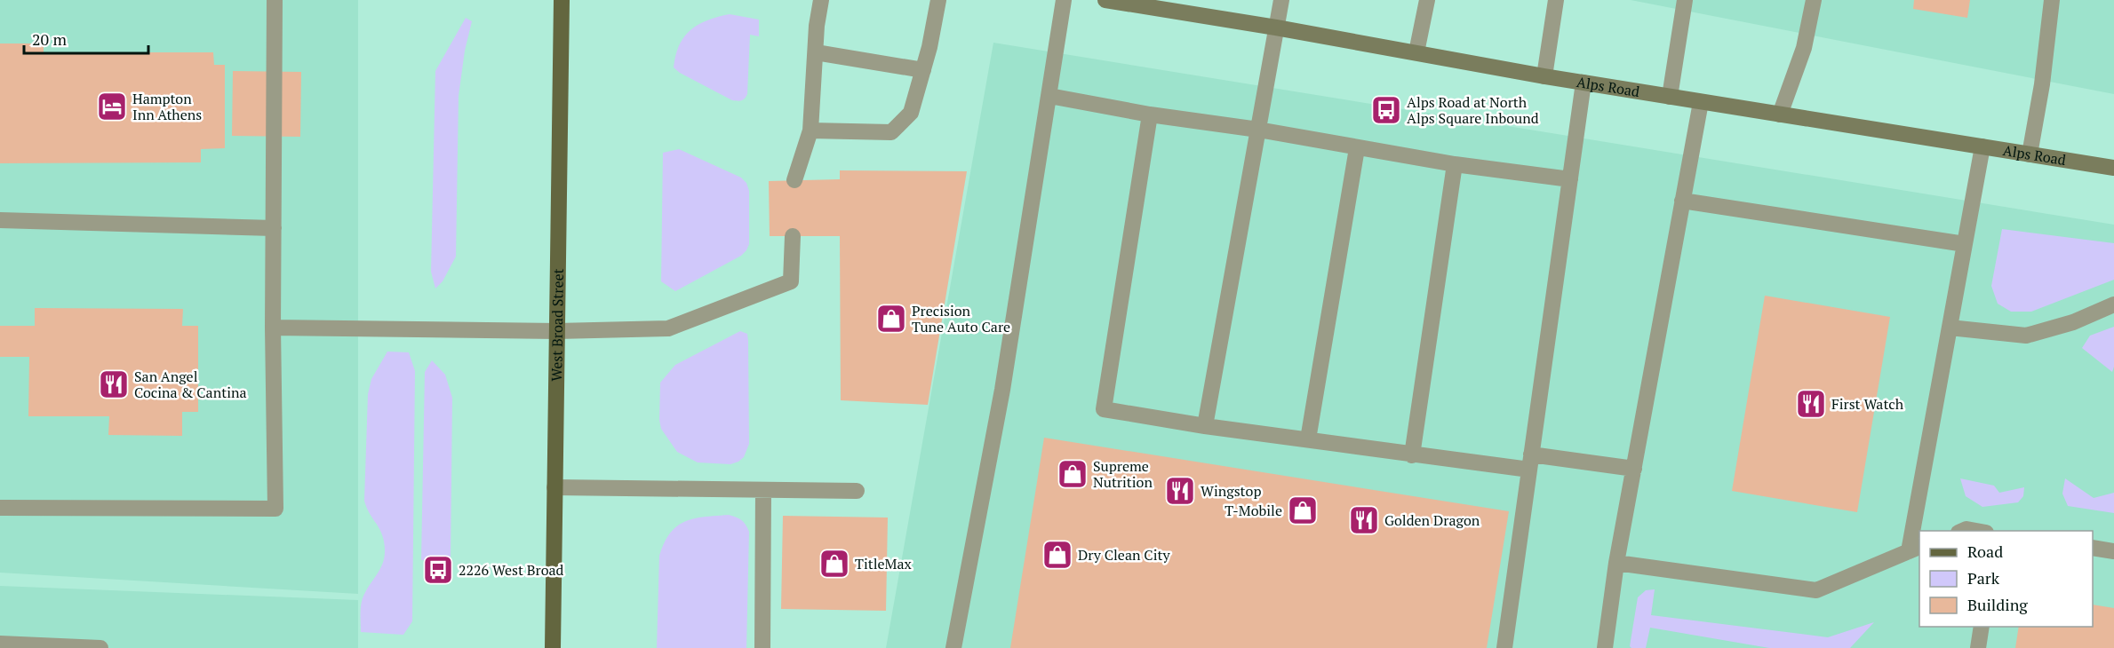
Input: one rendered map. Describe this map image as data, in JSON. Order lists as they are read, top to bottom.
{
  "streets": {
    "main road": ["Alps Road", "West Broad Street"]
  },
  "places": {
    "hotel": ["Hampton Inn Athens"],
    "bus stop": ["Alps Road at North Alps Square Inbound", "2226 West Broad"],
    "shop": [
      "Precision Tune Auto Care",
      "Supreme Nutrition",
      "T-Mobile",
      "Dry Clean City",
      "TitleMax"
    ],
    "restaurant": [
      "San Angel Cocina & Cantina",
      "First Watch",
      "Wingstop",
      "Golden Dragon"
    ]
  },
  "legend": ["Road", "Park", "Building"],
  "scale_bar": "20 m"
}
